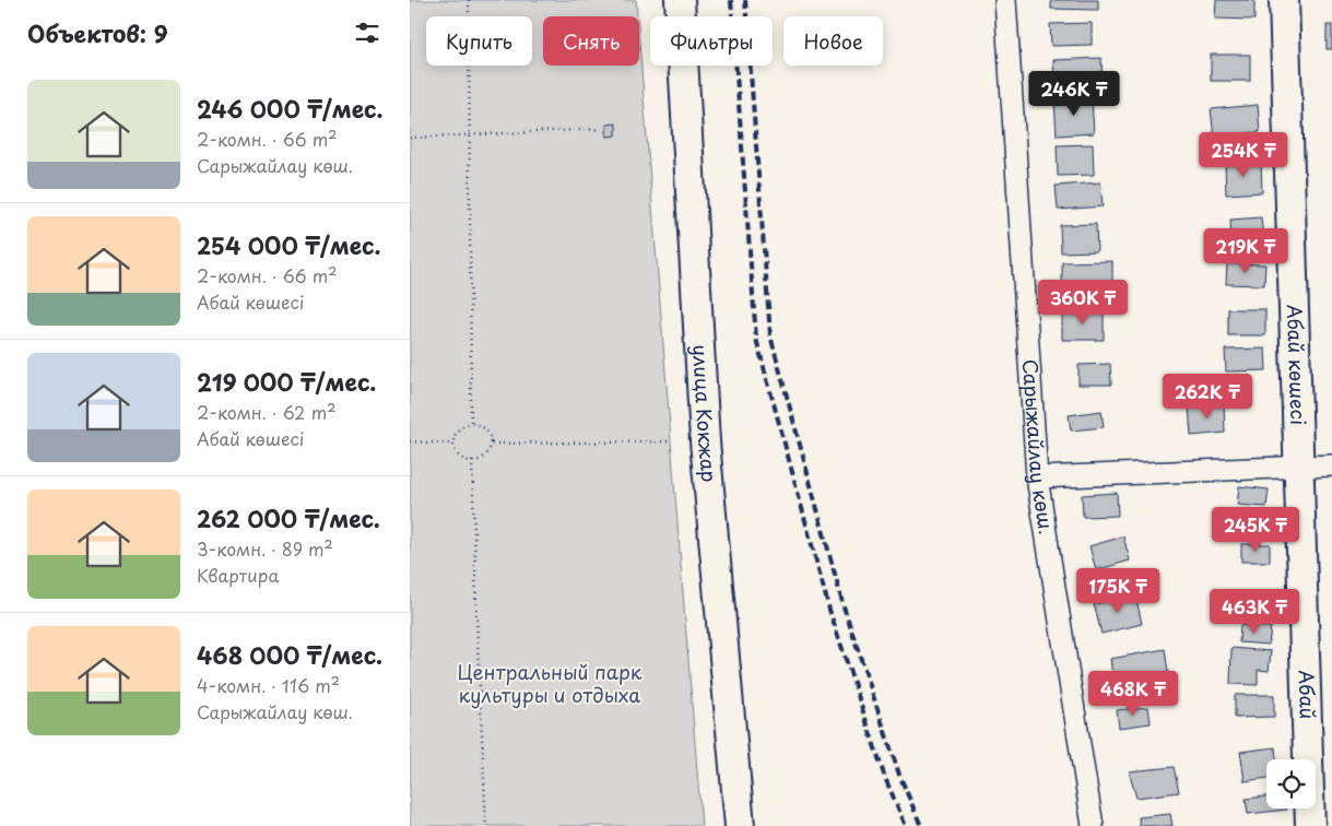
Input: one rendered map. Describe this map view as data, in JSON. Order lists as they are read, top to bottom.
{
  "streets": {
    "main road": ["Абай көшесі", "улица Кокжар", "Абай"],
    "street": ["Сарыжайлау көш."]
  },
  "crossings": [
    ["Абай көшесі", "Абай"]
  ],
  "parks": ["Центральный парк культуры и отдыха"],
  "page": {
    "heading": "Объектов: 9",
    "chip": [
      "Купить",
      "Снять",
      "Фильтры",
      "Новое"
    ],
    "list": [
      {
        "name": "246 000 ₸/мес.",
        "note": "2-комн. · 66 m² · Сарыжайлау көш."
      },
      {
        "name": "254 000 ₸/мес.",
        "note": "2-комн. · 66 m² · Абай көшесі"
      },
      {
        "name": "219 000 ₸/мес.",
        "note": "2-комн. · 62 m² · Абай көшесі"
      },
      {
        "name": "262 000 ₸/мес.",
        "note": "3-комн. · 89 m² · Квартира"
      },
      {
        "name": "468 000 ₸/мес.",
        "note": "4-комн. · 116 m² · Сарыжайлау көш."
      }
    ],
    "price": [
      "246K ₸",
      "254K ₸",
      "219K ₸",
      "360K ₸",
      "262K ₸",
      "245K ₸",
      "175K ₸",
      "463K ₸",
      "468K ₸"
    ]
  }
}
